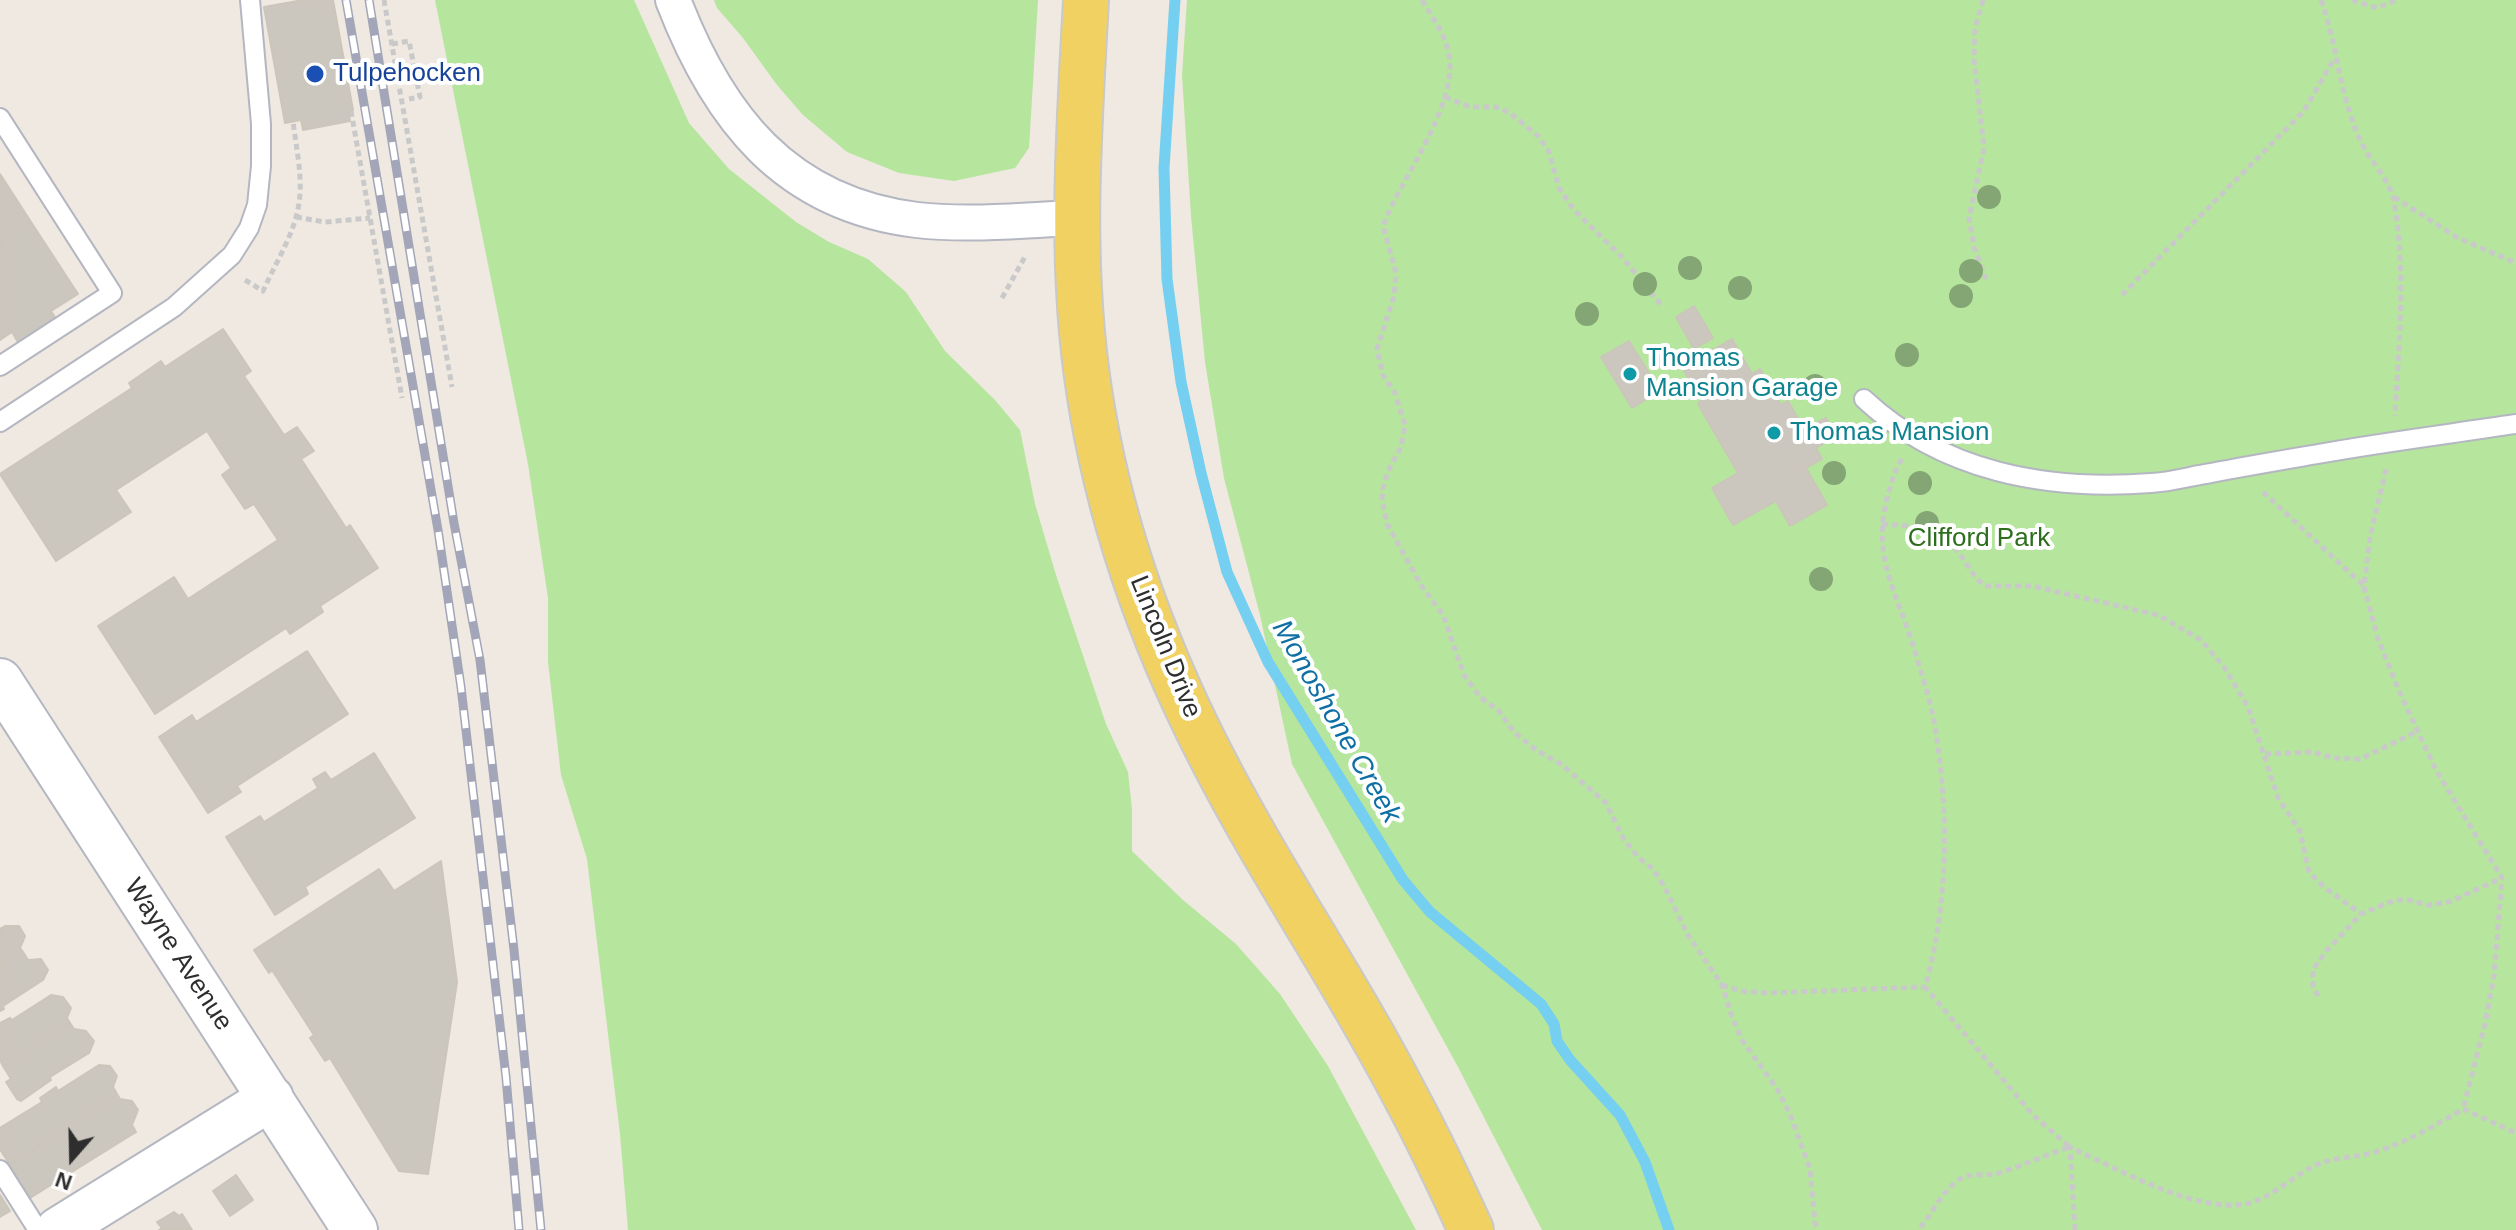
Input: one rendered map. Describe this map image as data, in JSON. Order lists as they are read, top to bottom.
{
  "streets": {
    "main road": ["Lincoln Drive", "Wayne Avenue"]
  },
  "water": ["Monoshone Creek"],
  "parks": ["Clifford Park"],
  "places": ["Tulpehocken", "Thomas Mansion Garage", "Thomas Mansion"],
  "north": "bottom"
}
